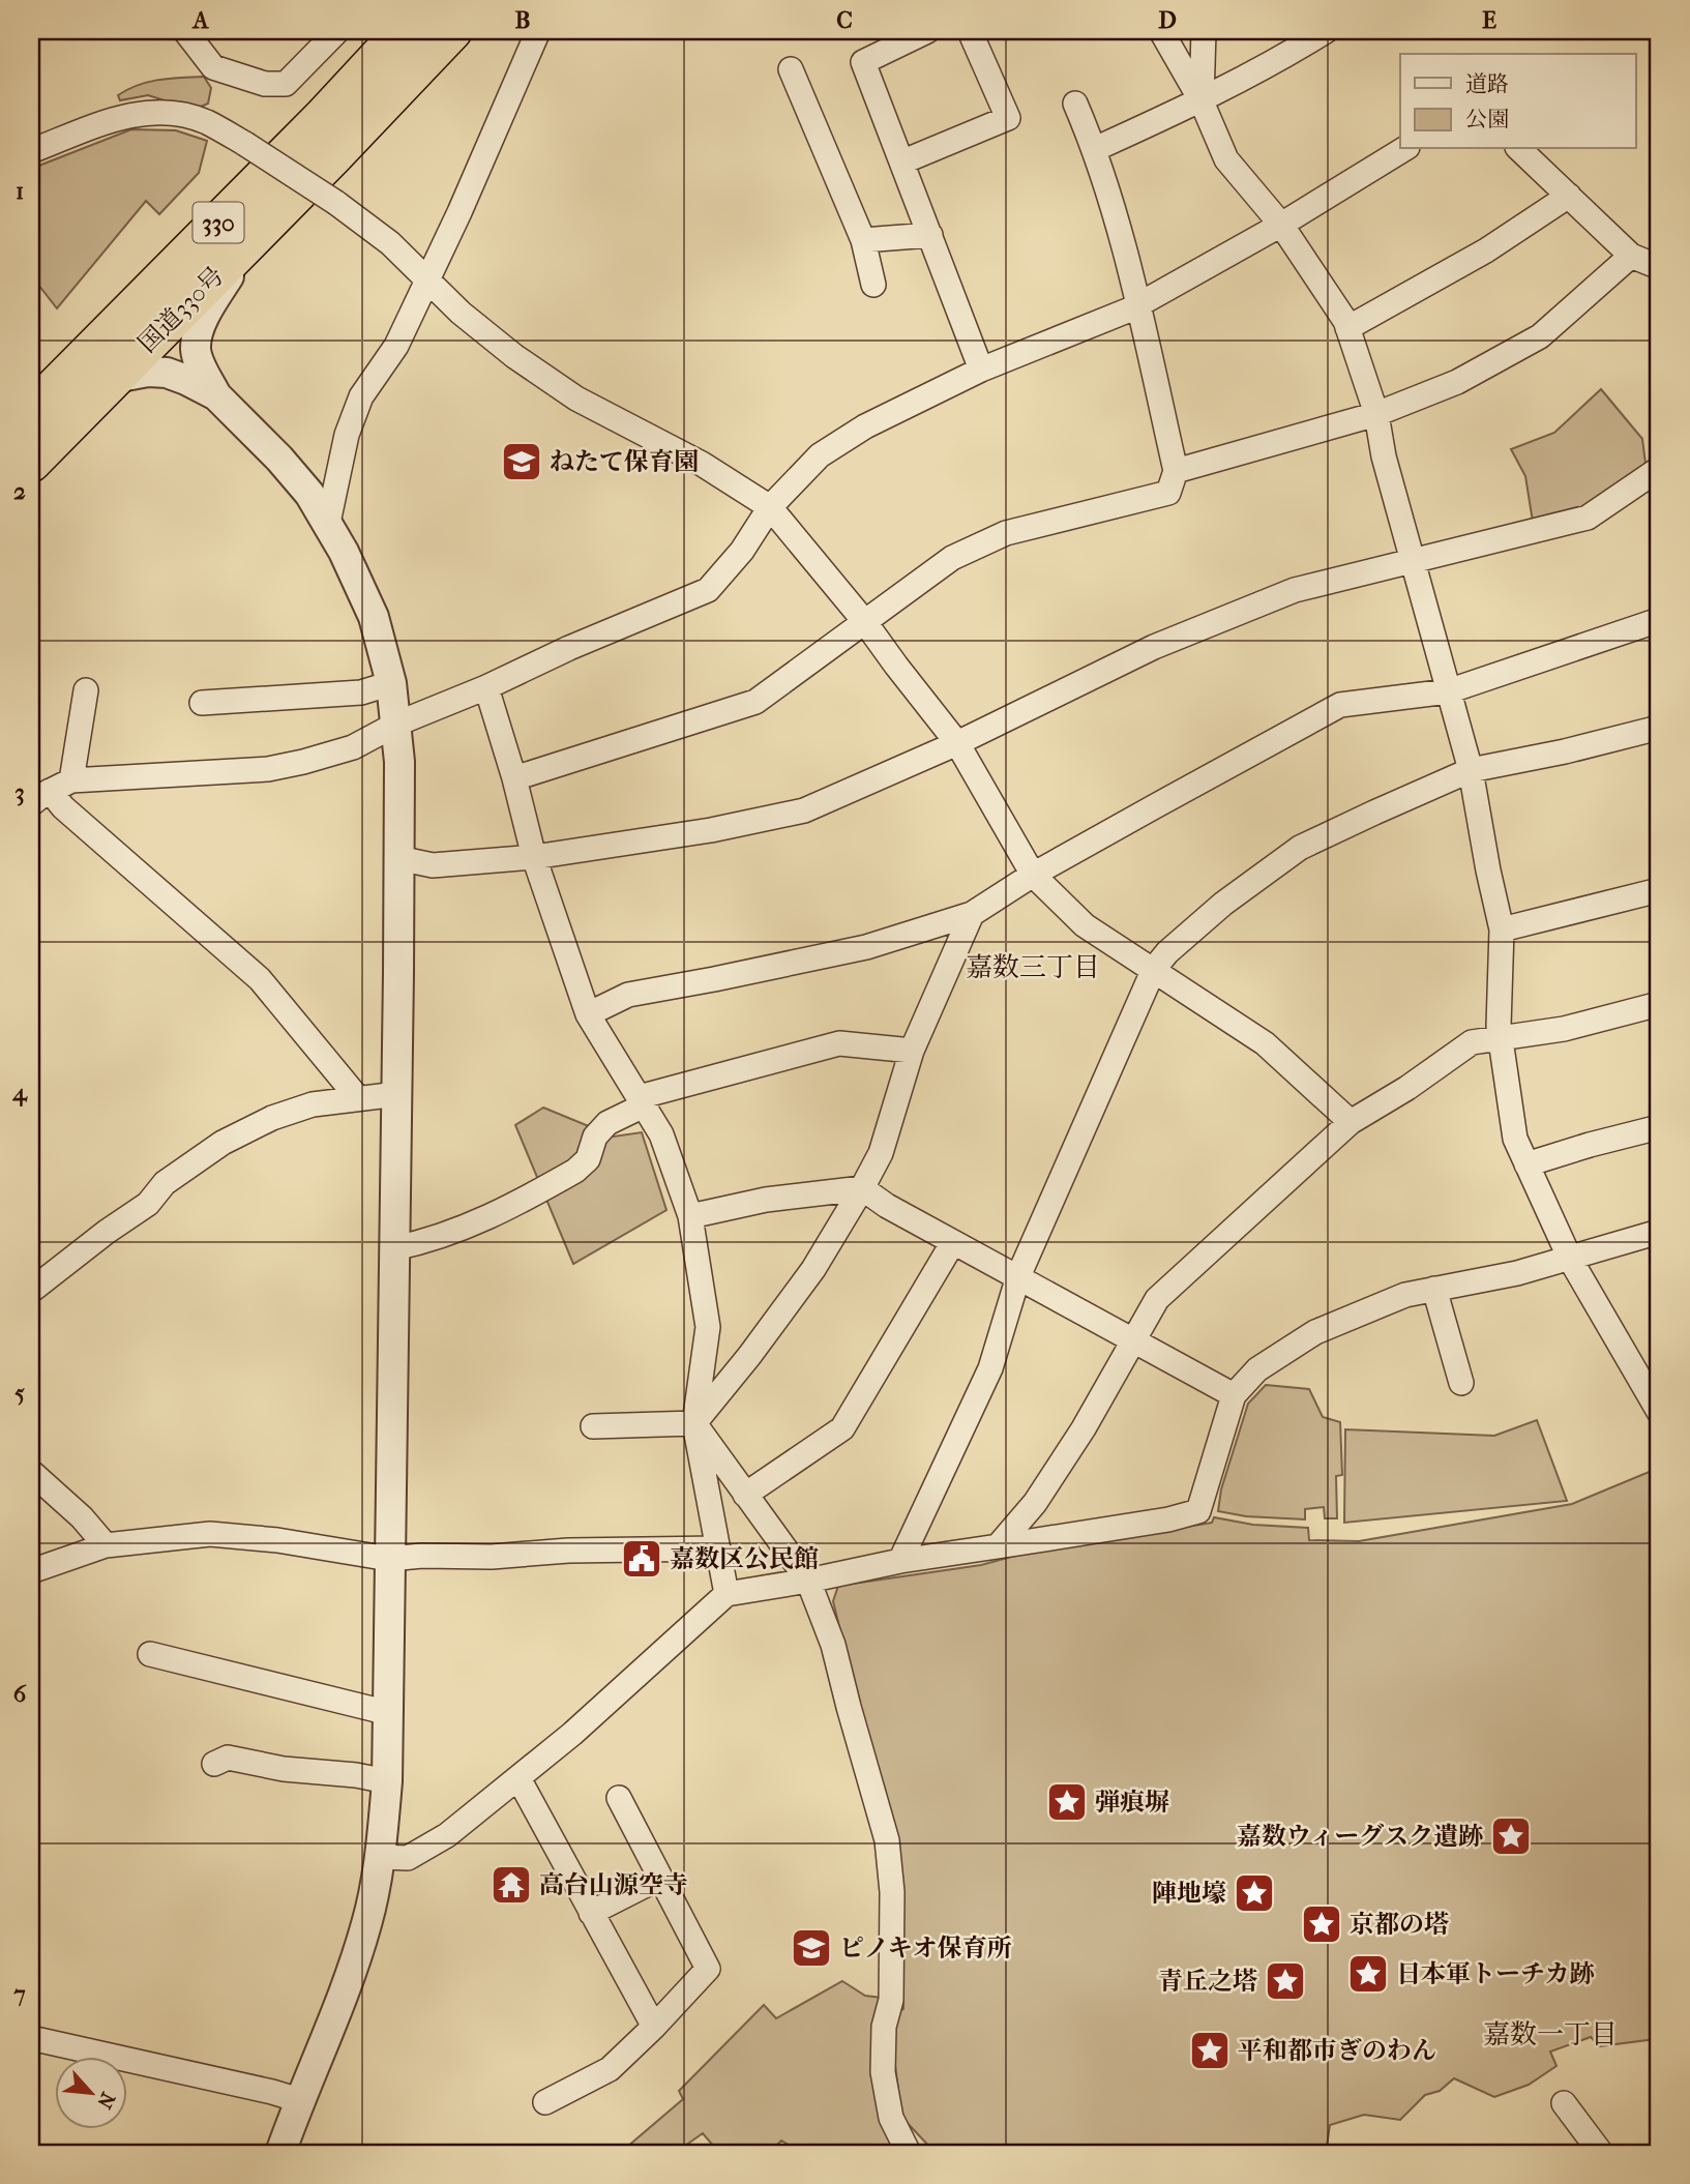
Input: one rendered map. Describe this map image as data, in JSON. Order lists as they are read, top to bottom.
{
  "streets": {
    "highway": ["330", "国道330号"]
  },
  "districts": ["嘉数三丁目", "嘉数一丁目"],
  "places": {
    "school or university": ["ねたて保育園", "ピノキオ保育所"],
    "public building": ["嘉数区公民館"],
    "place": [
      "弾痕塀",
      "嘉数ウィーグスク遺跡",
      "陣地壕",
      "京都の塔",
      "日本軍トーチカ跡",
      "青丘之塔",
      "平和都市ぎのわん"
    ],
    "temple": ["高台山源空寺"]
  },
  "legend": ["道路", "公園"],
  "north": "bottom right",
  "grid": {
    "columns": [
      "A",
      "B",
      "C",
      "D",
      "E"
    ],
    "rows": [
      "1",
      "2",
      "3",
      "4",
      "5",
      "6",
      "7"
    ]
  }
}
